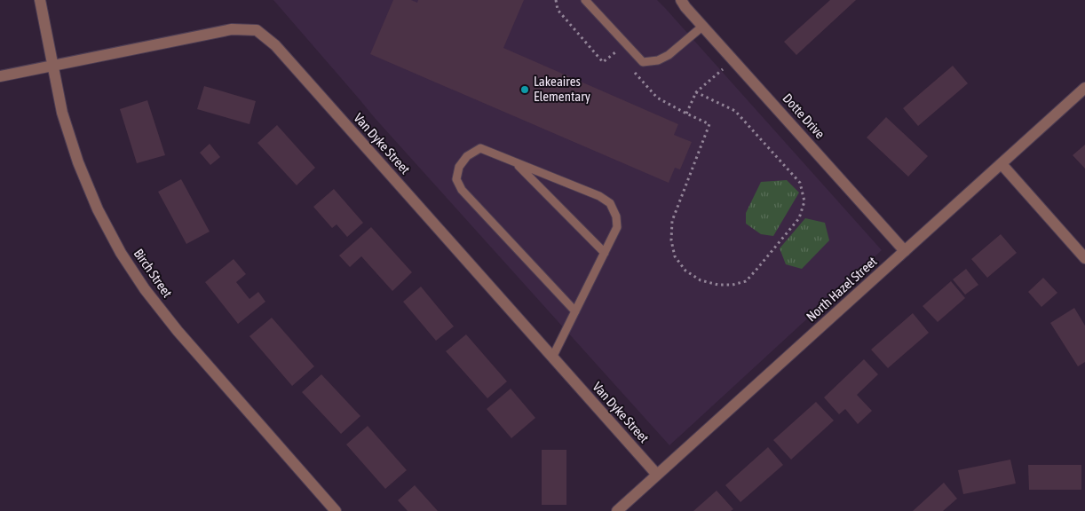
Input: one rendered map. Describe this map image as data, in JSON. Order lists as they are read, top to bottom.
{
  "streets": {
    "street": [
      "Dotte Drive",
      "Van Dyke Street",
      "Birch Street",
      "North Hazel Street"
    ]
  },
  "crossings": [
    ["Dotte Drive", "North Hazel Street"],
    ["Van Dyke Street", "Birch Street"],
    ["Van Dyke Street", "North Hazel Street"]
  ],
  "places": ["Lakeaires Elementary"]
}
